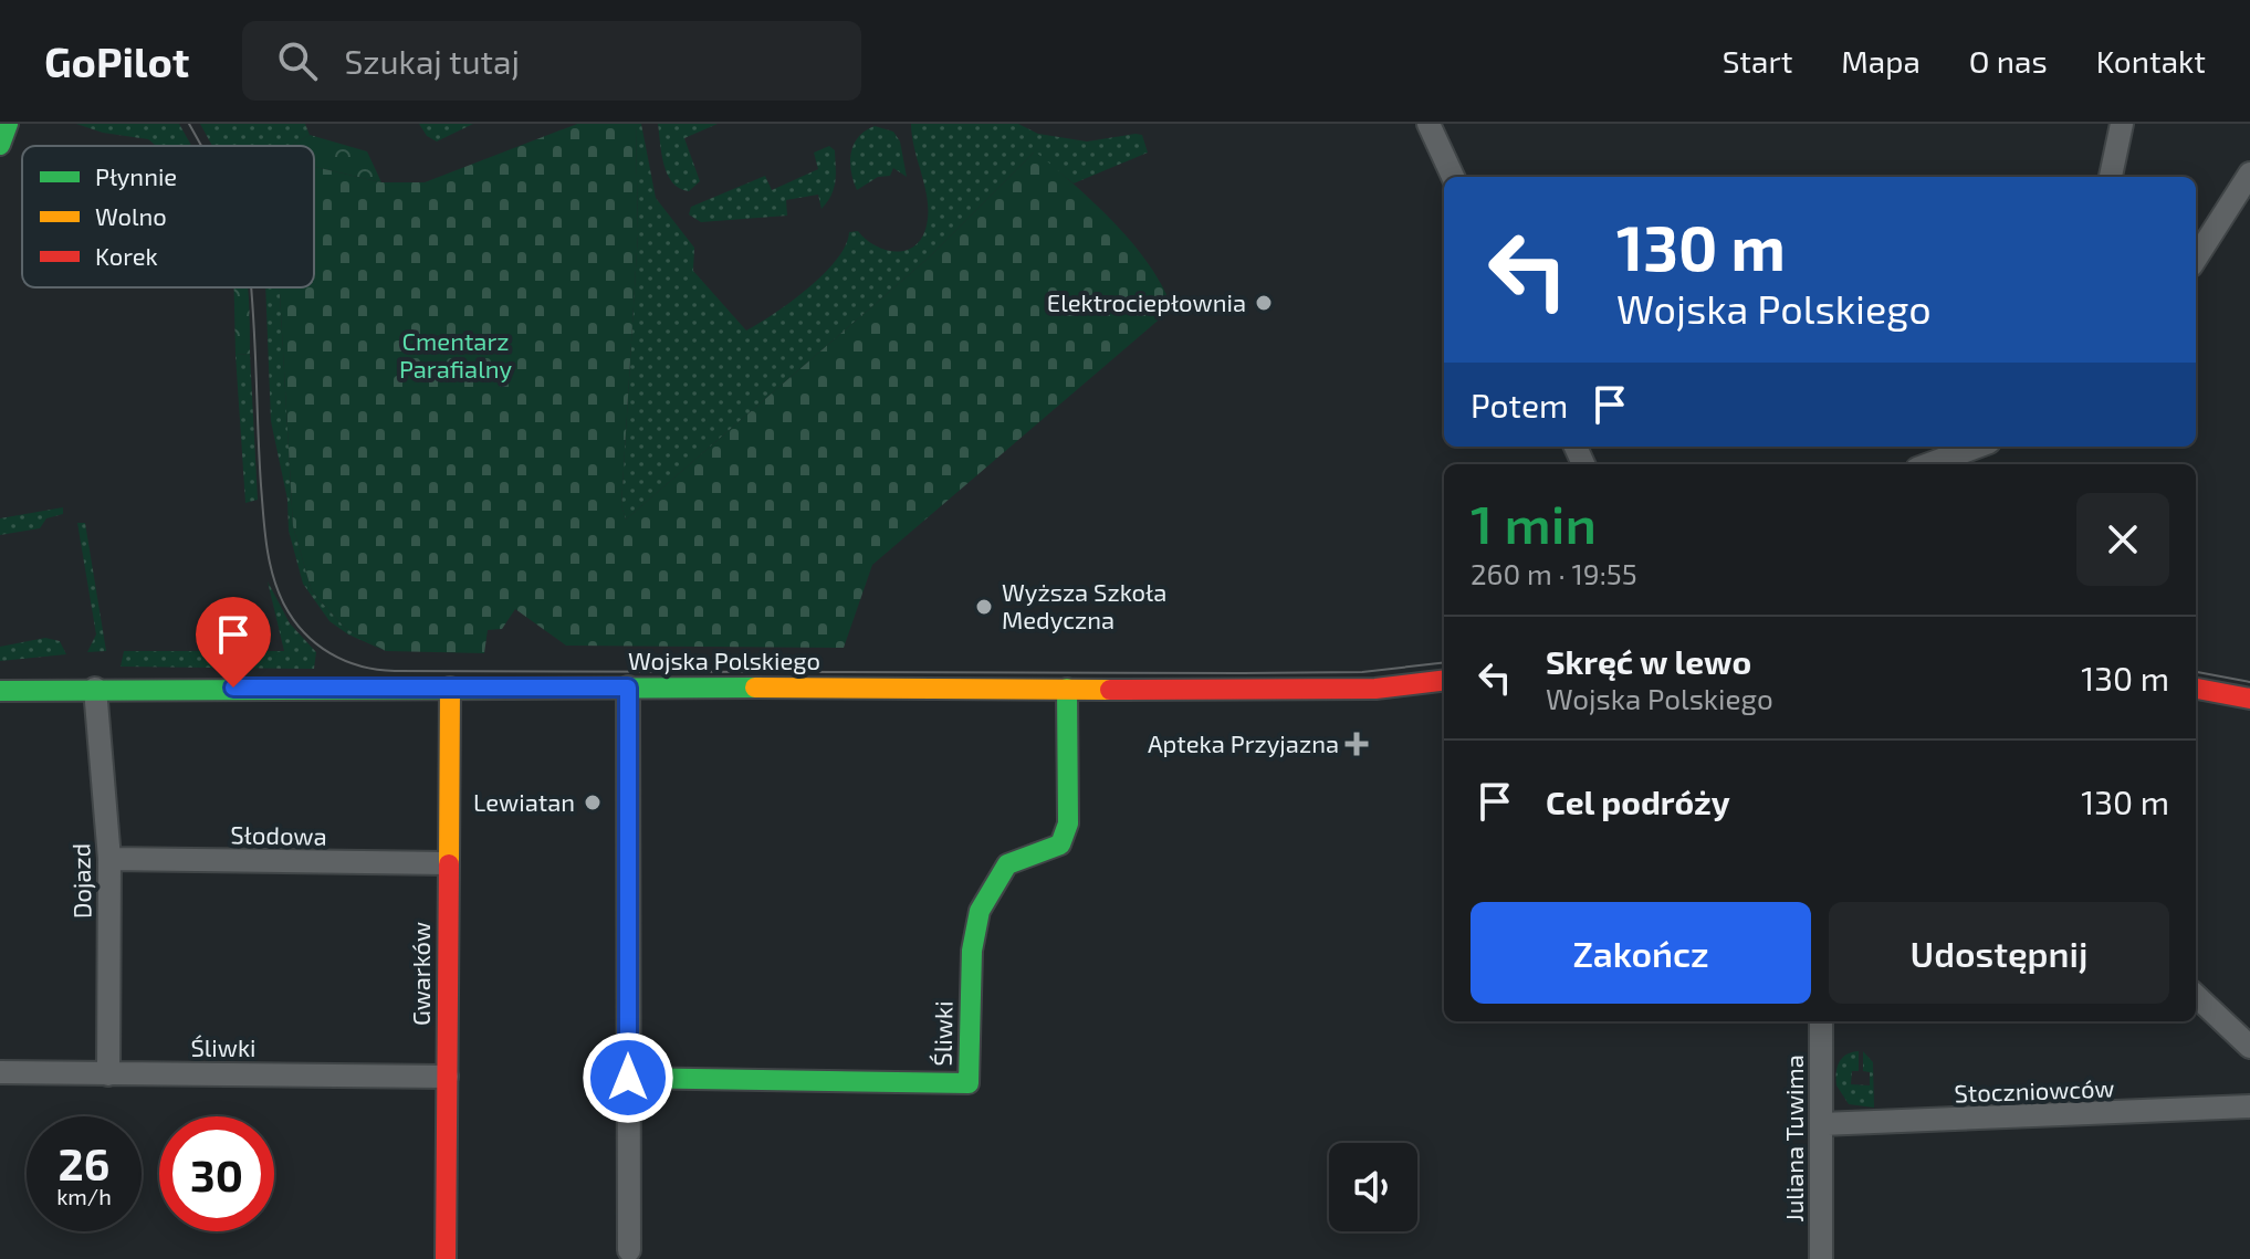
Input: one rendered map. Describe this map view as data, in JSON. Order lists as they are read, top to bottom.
{
  "streets": {
    "main road": ["Wojska Polskiego", "Gwarków", "Śliwki"],
    "street": [
      "Słodowa",
      "Dojazd",
      "Stoczniowców",
      "Juliana Tuwima"
    ]
  },
  "crossings": [
    ["Wojska Polskiego", "Dojazd"],
    ["Wojska Polskiego", "Gwarków"],
    ["Wojska Polskiego", "Śliwki"],
    ["Słodowa", "Dojazd"],
    ["Słodowa", "Gwarków"],
    ["Dojazd", "Śliwki"],
    ["Gwarków", "Śliwki"],
    ["Stoczniowców", "Juliana Tuwima"]
  ],
  "parks": ["Cmentarz Parafialny"],
  "places": {
    "other": ["Elektrociepłownia", "Wyższa Szkoła Medyczna", "Lewiatan"],
    "health": ["Apteka Przyjazna"]
  },
  "legend": ["Płynnie", "Wolno", "Korek"],
  "page": {
    "header": "GoPilot",
    "search": "Szukaj tutaj",
    "nav": [
      "Start",
      "Mapa",
      "O nas",
      "Kontakt"
    ],
    "turn": ["130 m", "Wojska Polskiego"],
    "then": "Potem",
    "heading": ["1 min", "260 m · 19:55"],
    "list": [
      {
        "name": "Skręć w lewo",
        "note": "Wojska Polskiego",
        "value": "130 m"
      },
      {
        "name": "Cel podróży",
        "value": "130 m"
      }
    ],
    "buttons": ["Zakończ", "Udostępnij"],
    "speed": "26 km/h",
    "limit": "30"
  }
}
